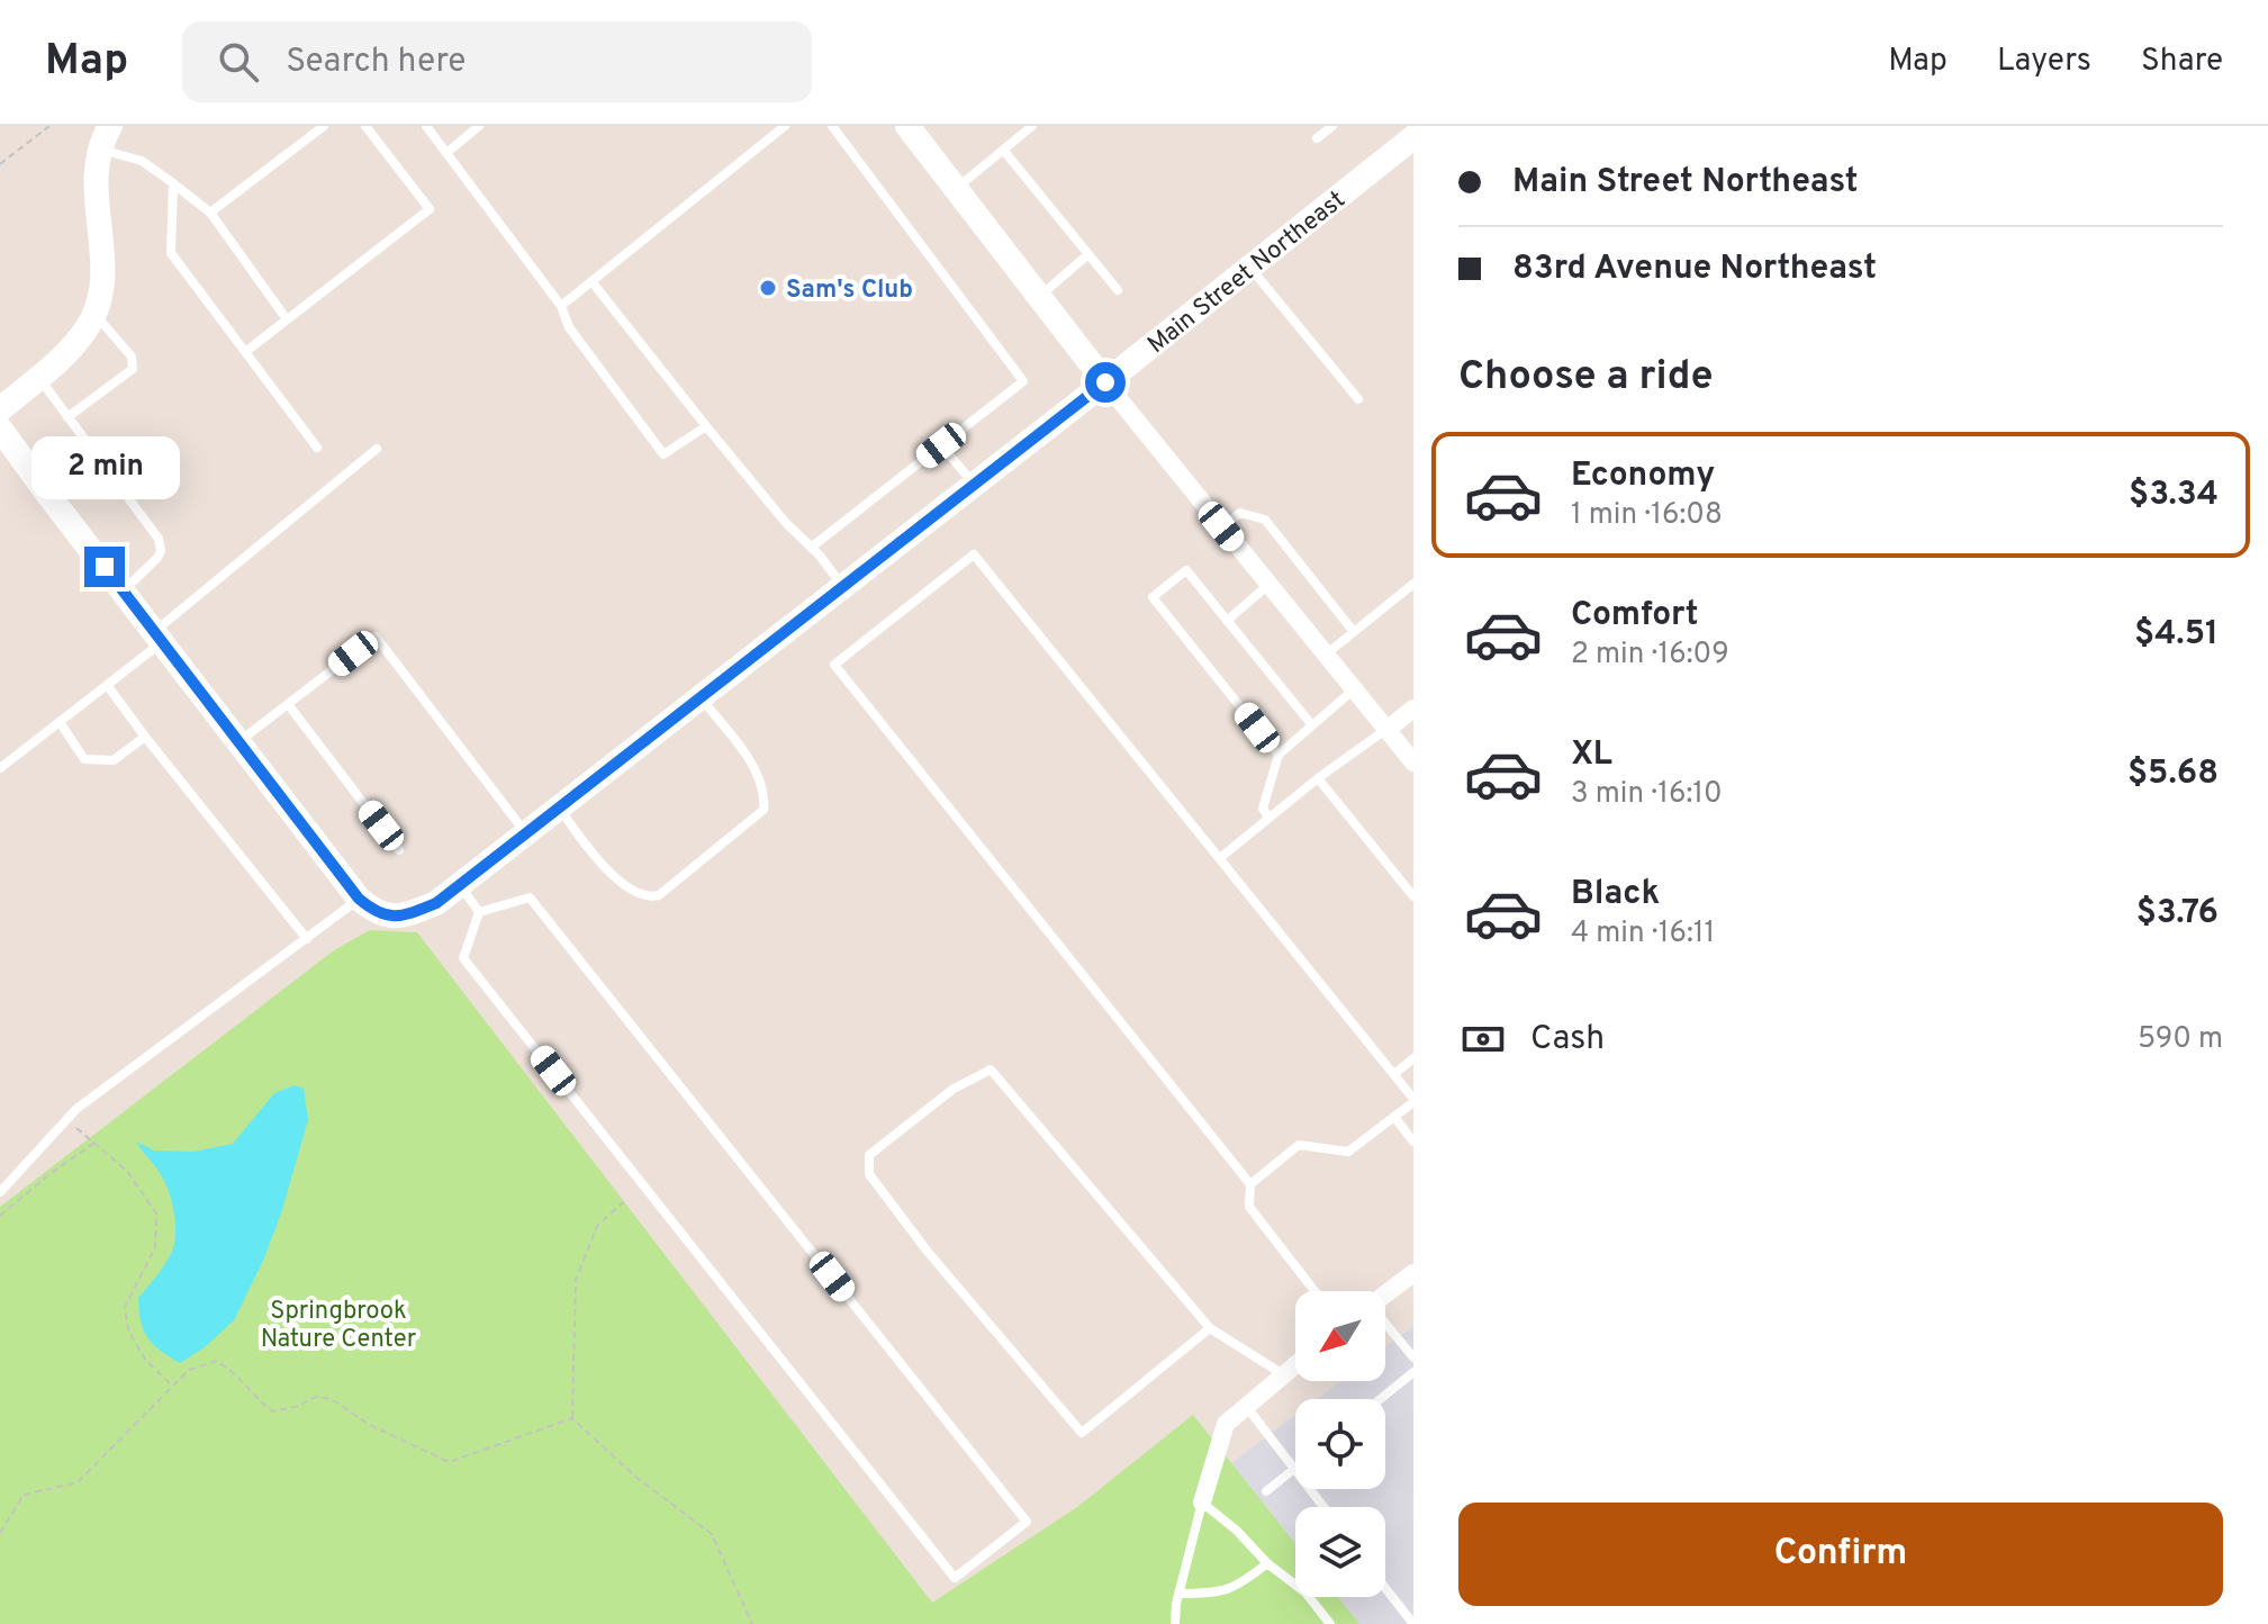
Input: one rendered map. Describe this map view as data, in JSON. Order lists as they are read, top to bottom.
{
  "streets": {
    "street": ["Main Street Northeast"]
  },
  "parks": ["Springbrook Nature Center"],
  "places": ["Sam's Club"],
  "north": "bottom left",
  "page": {
    "header": "Map",
    "search": "Search here",
    "nav": ["Map", "Layers", "Share"],
    "banner": ["Main Street Northeast", "83rd Avenue Northeast"],
    "heading": "Choose a ride",
    "list": [
      {
        "name": "Economy",
        "note": "1 min · 16:08",
        "value": "$3.34"
      },
      {
        "name": "Comfort",
        "note": "2 min · 16:09",
        "value": "$4.51"
      },
      {
        "name": "XL",
        "note": "3 min · 16:10",
        "value": "$5.68"
      },
      {
        "name": "Black",
        "note": "4 min · 16:11",
        "value": "$3.76"
      }
    ],
    "bubble": "2 min",
    "pay": ["Cash", "590 m"],
    "buttons": "Confirm"
  }
}
